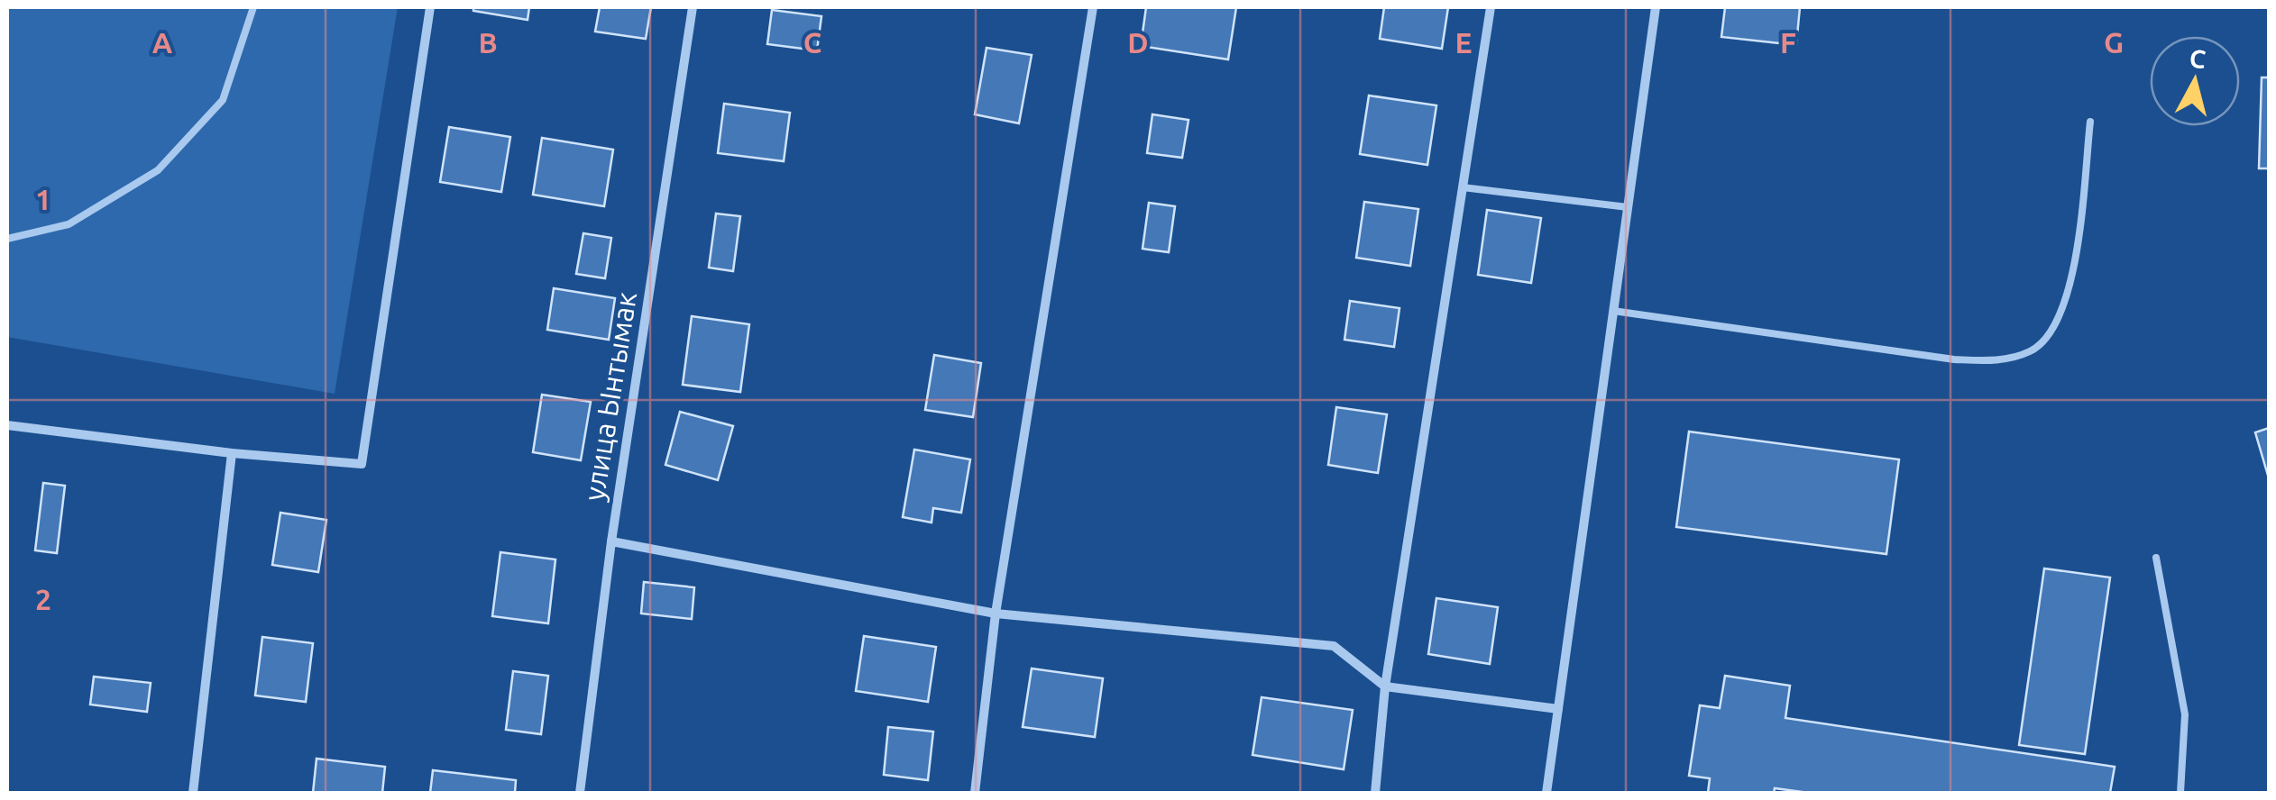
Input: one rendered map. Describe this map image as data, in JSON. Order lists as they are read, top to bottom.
{
  "streets": {
    "street": ["улица Ынтымак"]
  },
  "north": "top",
  "grid": {
    "columns": [
      "A",
      "B",
      "C",
      "D",
      "E",
      "F",
      "G"
    ],
    "rows": ["1", "2"]
  }
}
